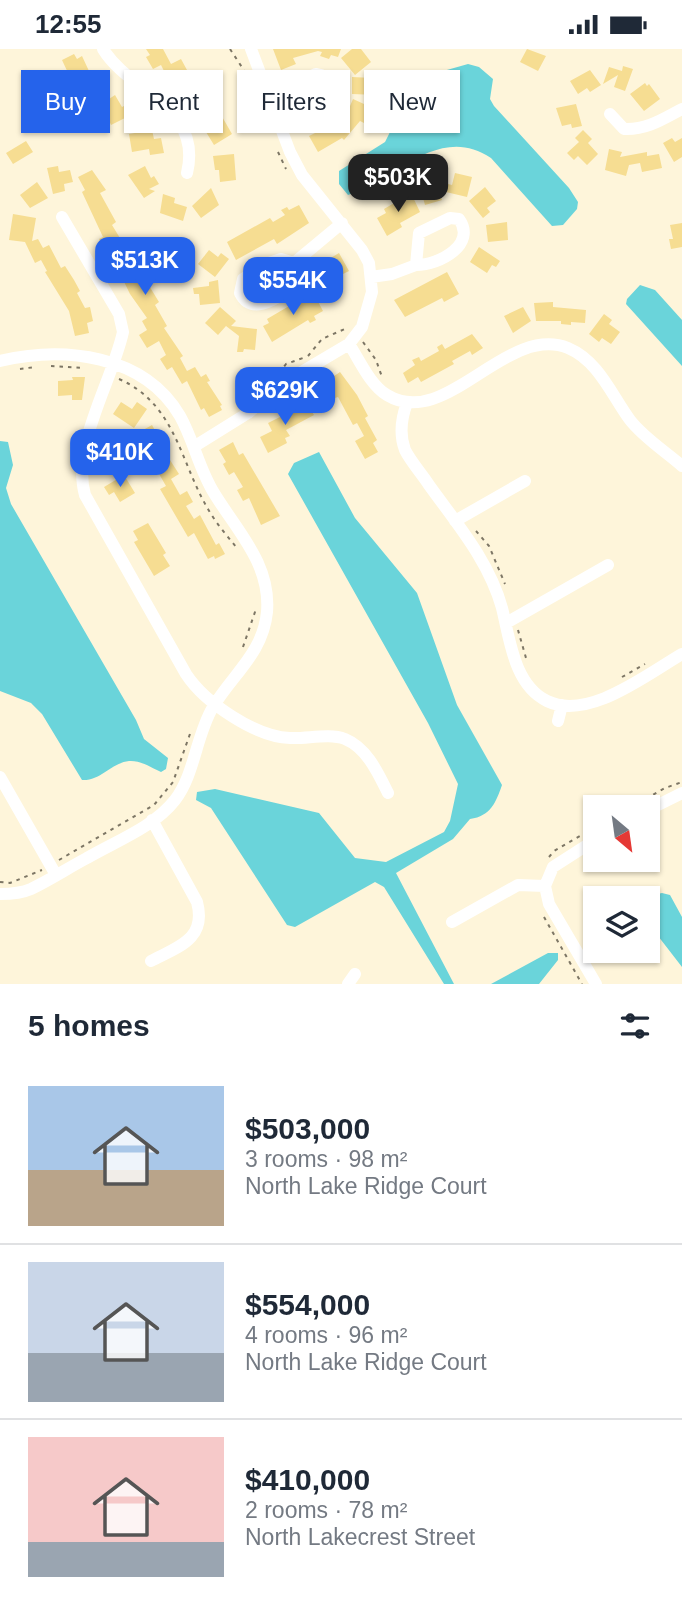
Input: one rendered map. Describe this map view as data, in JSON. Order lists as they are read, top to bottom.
{
  "north": "bottom right",
  "page": {
    "status": "12:55",
    "chip": [
      "Buy",
      "Rent",
      "Filters",
      "New"
    ],
    "price": [
      "$503K",
      "$513K",
      "$554K",
      "$629K",
      "$410K"
    ],
    "heading": "5 homes",
    "list": [
      {
        "name": "$503,000",
        "note": "3 rooms · 98 m² · North Lake Ridge Court"
      },
      {
        "name": "$554,000",
        "note": "4 rooms · 96 m² · North Lake Ridge Court"
      },
      {
        "name": "$410,000",
        "note": "2 rooms · 78 m² · North Lakecrest Street"
      }
    ]
  }
}
